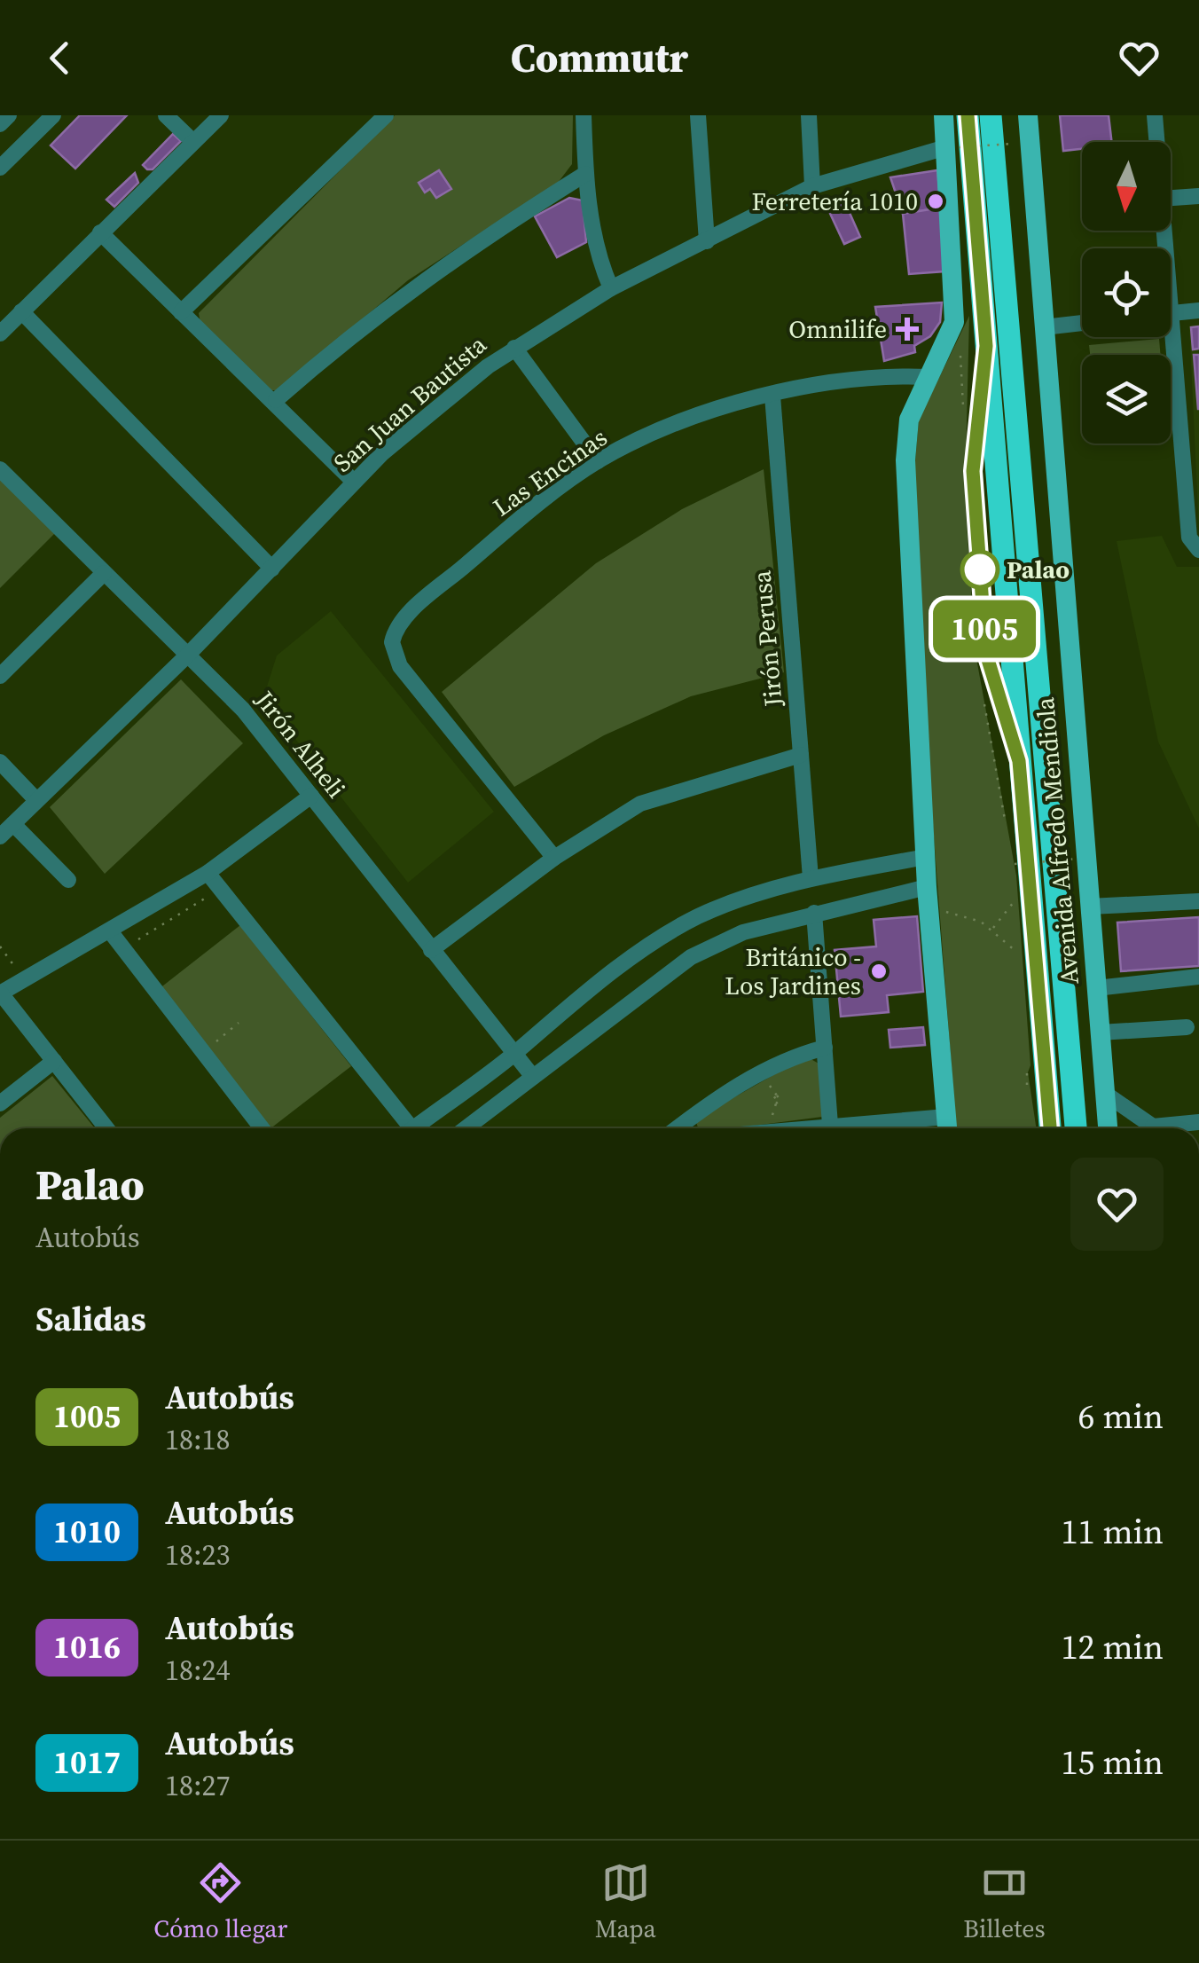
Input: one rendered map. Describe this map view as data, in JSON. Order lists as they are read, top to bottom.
{
  "streets": {
    "main road": ["Avenida Alfredo Mendiola"],
    "street": [
      "San Juan Bautista",
      "Las Encinas",
      "Jirón Perusa",
      "Jirón Alheli"
    ]
  },
  "crossings": [
    ["San Juan Bautista", "Jirón Alheli"],
    ["Las Encinas", "Jirón Perusa"]
  ],
  "places": {
    "other": ["Ferretería 1010", "Palao", "Británico - Los Jardines"],
    "health": ["Omnilife"]
  },
  "lines": ["bus line 1005"],
  "north": "bottom",
  "page": {
    "header": "Commutr",
    "on_map": "1005",
    "heading": [
      ["Palao", "Autobús"],
      "Salidas"
    ],
    "list": [
      {
        "mark": "1005",
        "name": "Autobús",
        "note": "18:18",
        "value": "6 min"
      },
      {
        "mark": "1010",
        "name": "Autobús",
        "note": "18:23",
        "value": "11 min"
      },
      {
        "mark": "1016",
        "name": "Autobús",
        "note": "18:24",
        "value": "12 min"
      },
      {
        "mark": "1017",
        "name": "Autobús",
        "note": "18:27",
        "value": "15 min"
      }
    ],
    "tabs": ["Cómo llegar", "Mapa", "Billetes"]
  }
}
